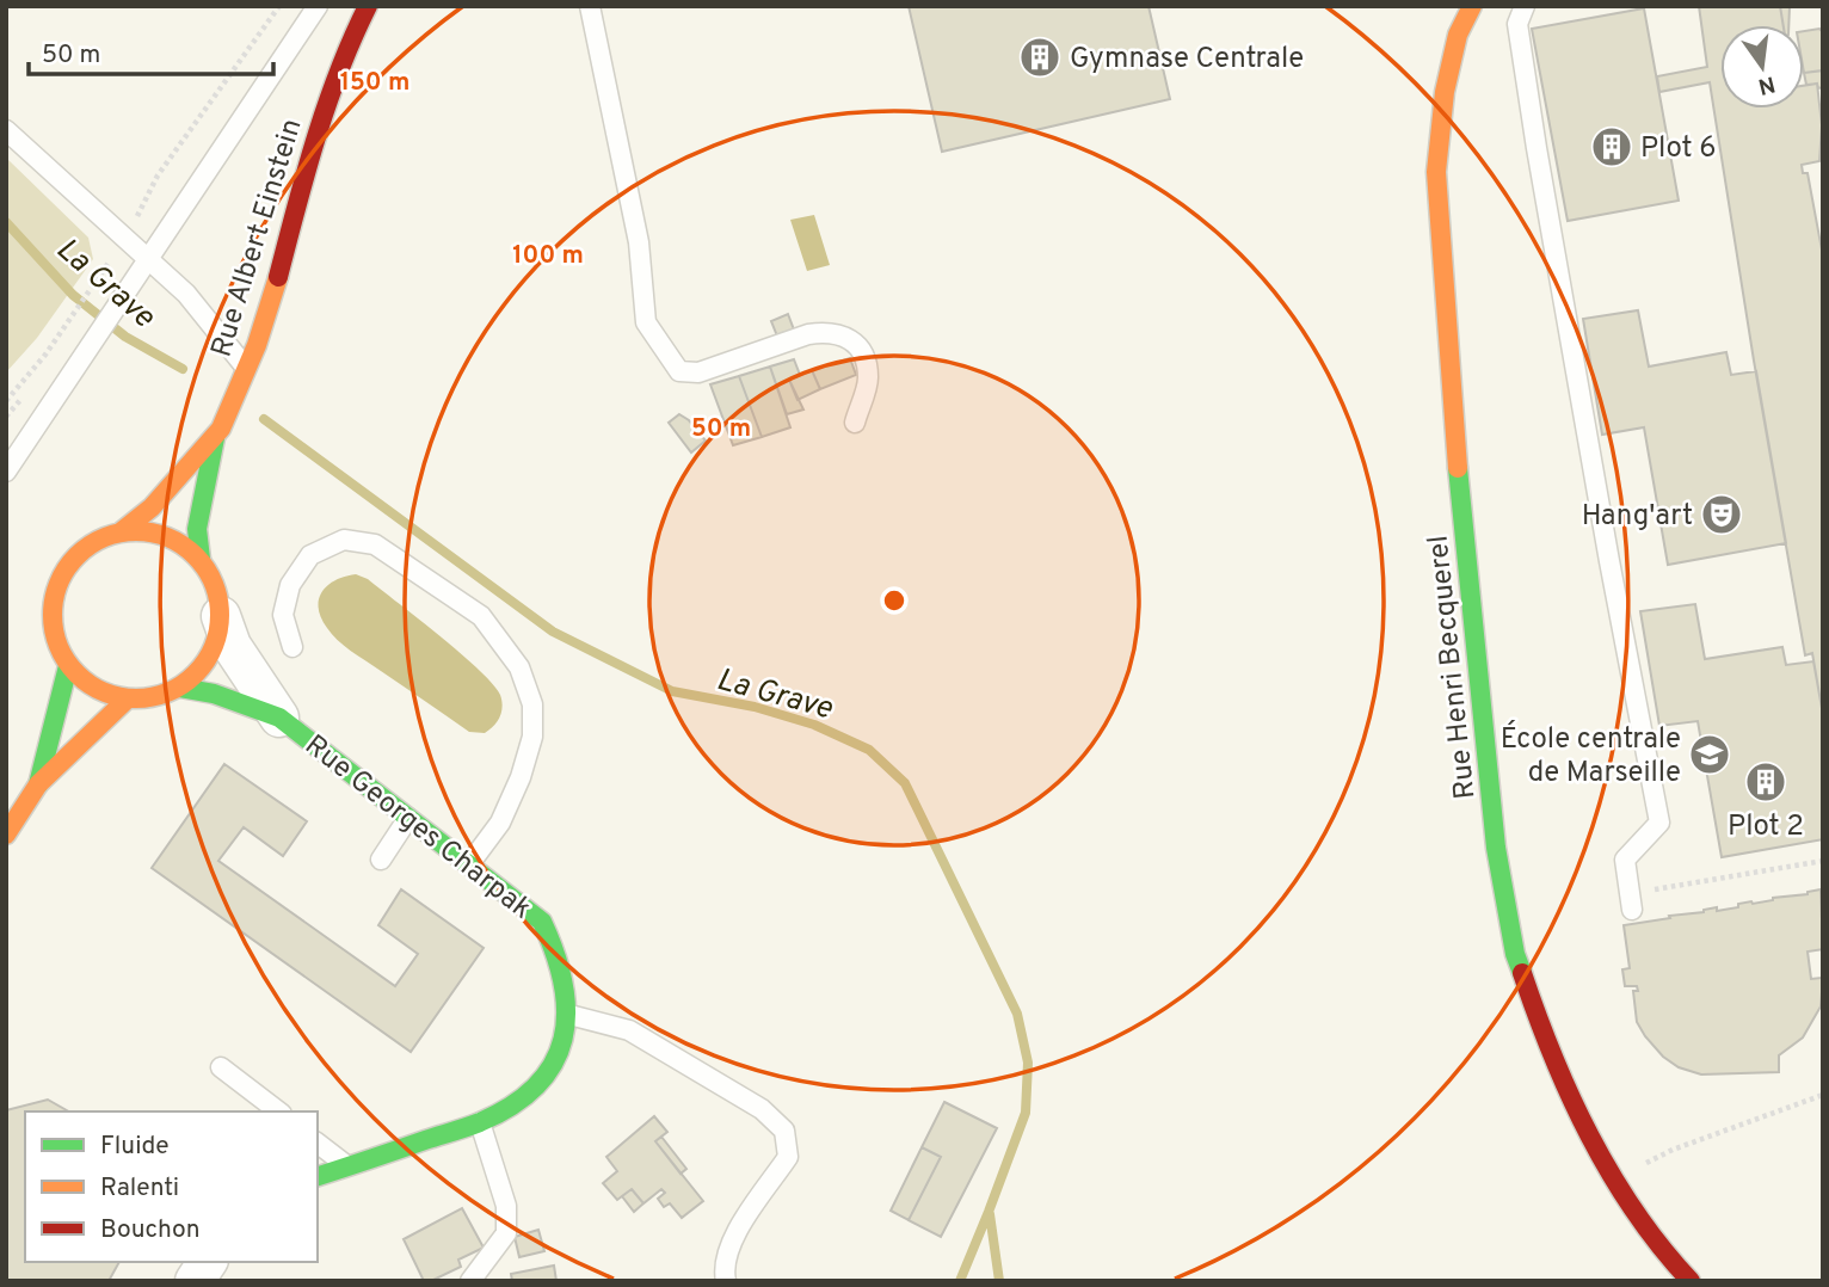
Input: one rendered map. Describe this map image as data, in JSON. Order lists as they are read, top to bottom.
{
  "streets": {
    "street": ["Rue Albert Einstein", "Rue Henri Becquerel", "Rue Georges Charpak"]
  },
  "crossings": [
    ["Rue Albert Einstein", "Rue Georges Charpak"]
  ],
  "water": ["La Grave"],
  "places": {
    "building": ["Gymnase Centrale", "Plot 6", "Plot 2"],
    "theatre": ["Hang'art"],
    "school or university": ["École centrale de Marseille"]
  },
  "legend": ["Fluide", "Ralenti", "Bouchon"],
  "scale_bar": "50 m",
  "north": "bottom",
  "rings": ["150 m", "100 m", "50 m"]
}
